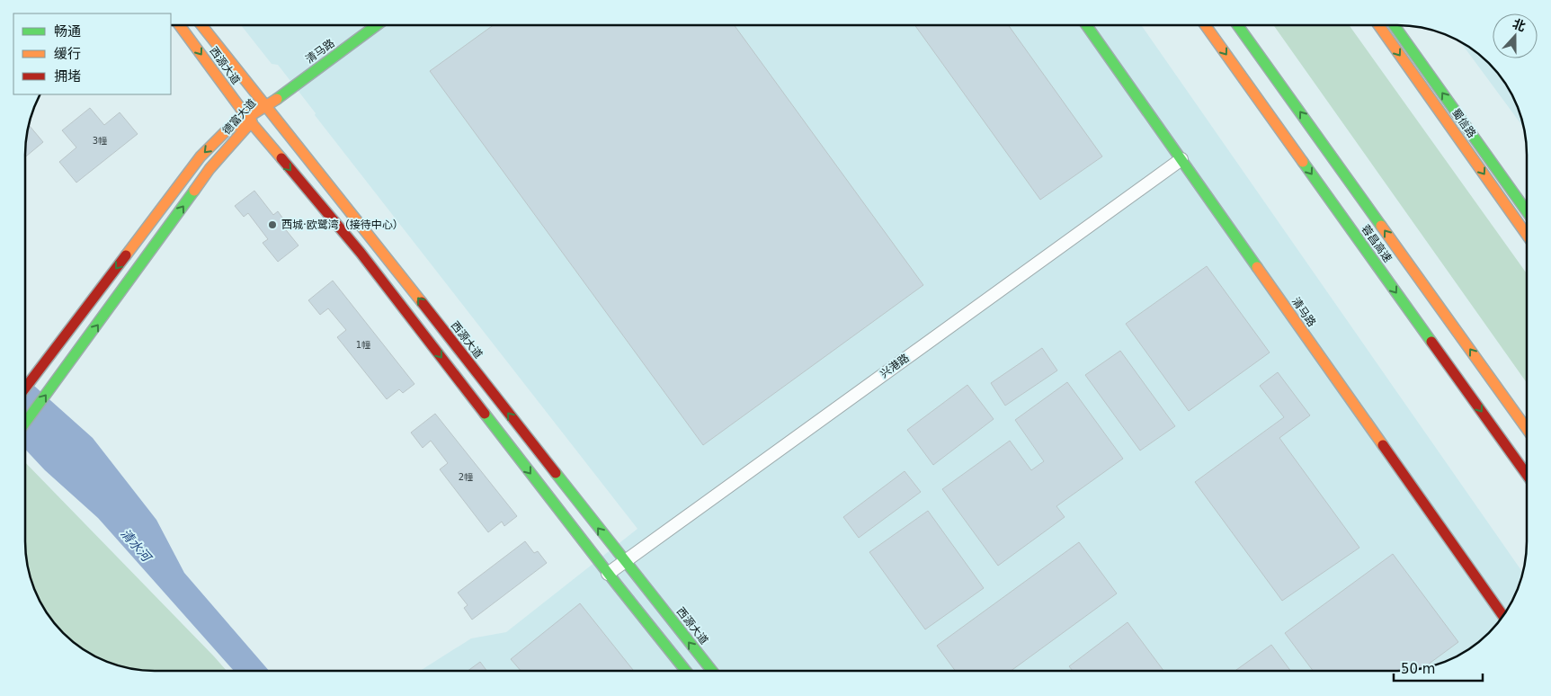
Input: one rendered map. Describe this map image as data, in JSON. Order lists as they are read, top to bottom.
{
  "streets": {
    "main road": [
      "清马路",
      "西源大道",
      "德富大道",
      "蜀信路",
      "蓉昌高速"
    ],
    "street": ["兴港路"]
  },
  "crossings": [
    ["清马路", "西源大道"],
    ["清马路", "德富大道"],
    ["清马路", "兴港路"],
    ["西源大道", "德富大道"],
    ["西源大道", "兴港路"]
  ],
  "water": ["清水河"],
  "places": ["西城·欧鹭湾（接待中心）"],
  "house_numbers": ["3幢", "1幢", "2幢"],
  "legend": ["畅通", "缓行", "拥堵"],
  "scale_bar": "50 m",
  "north": "top"
}
